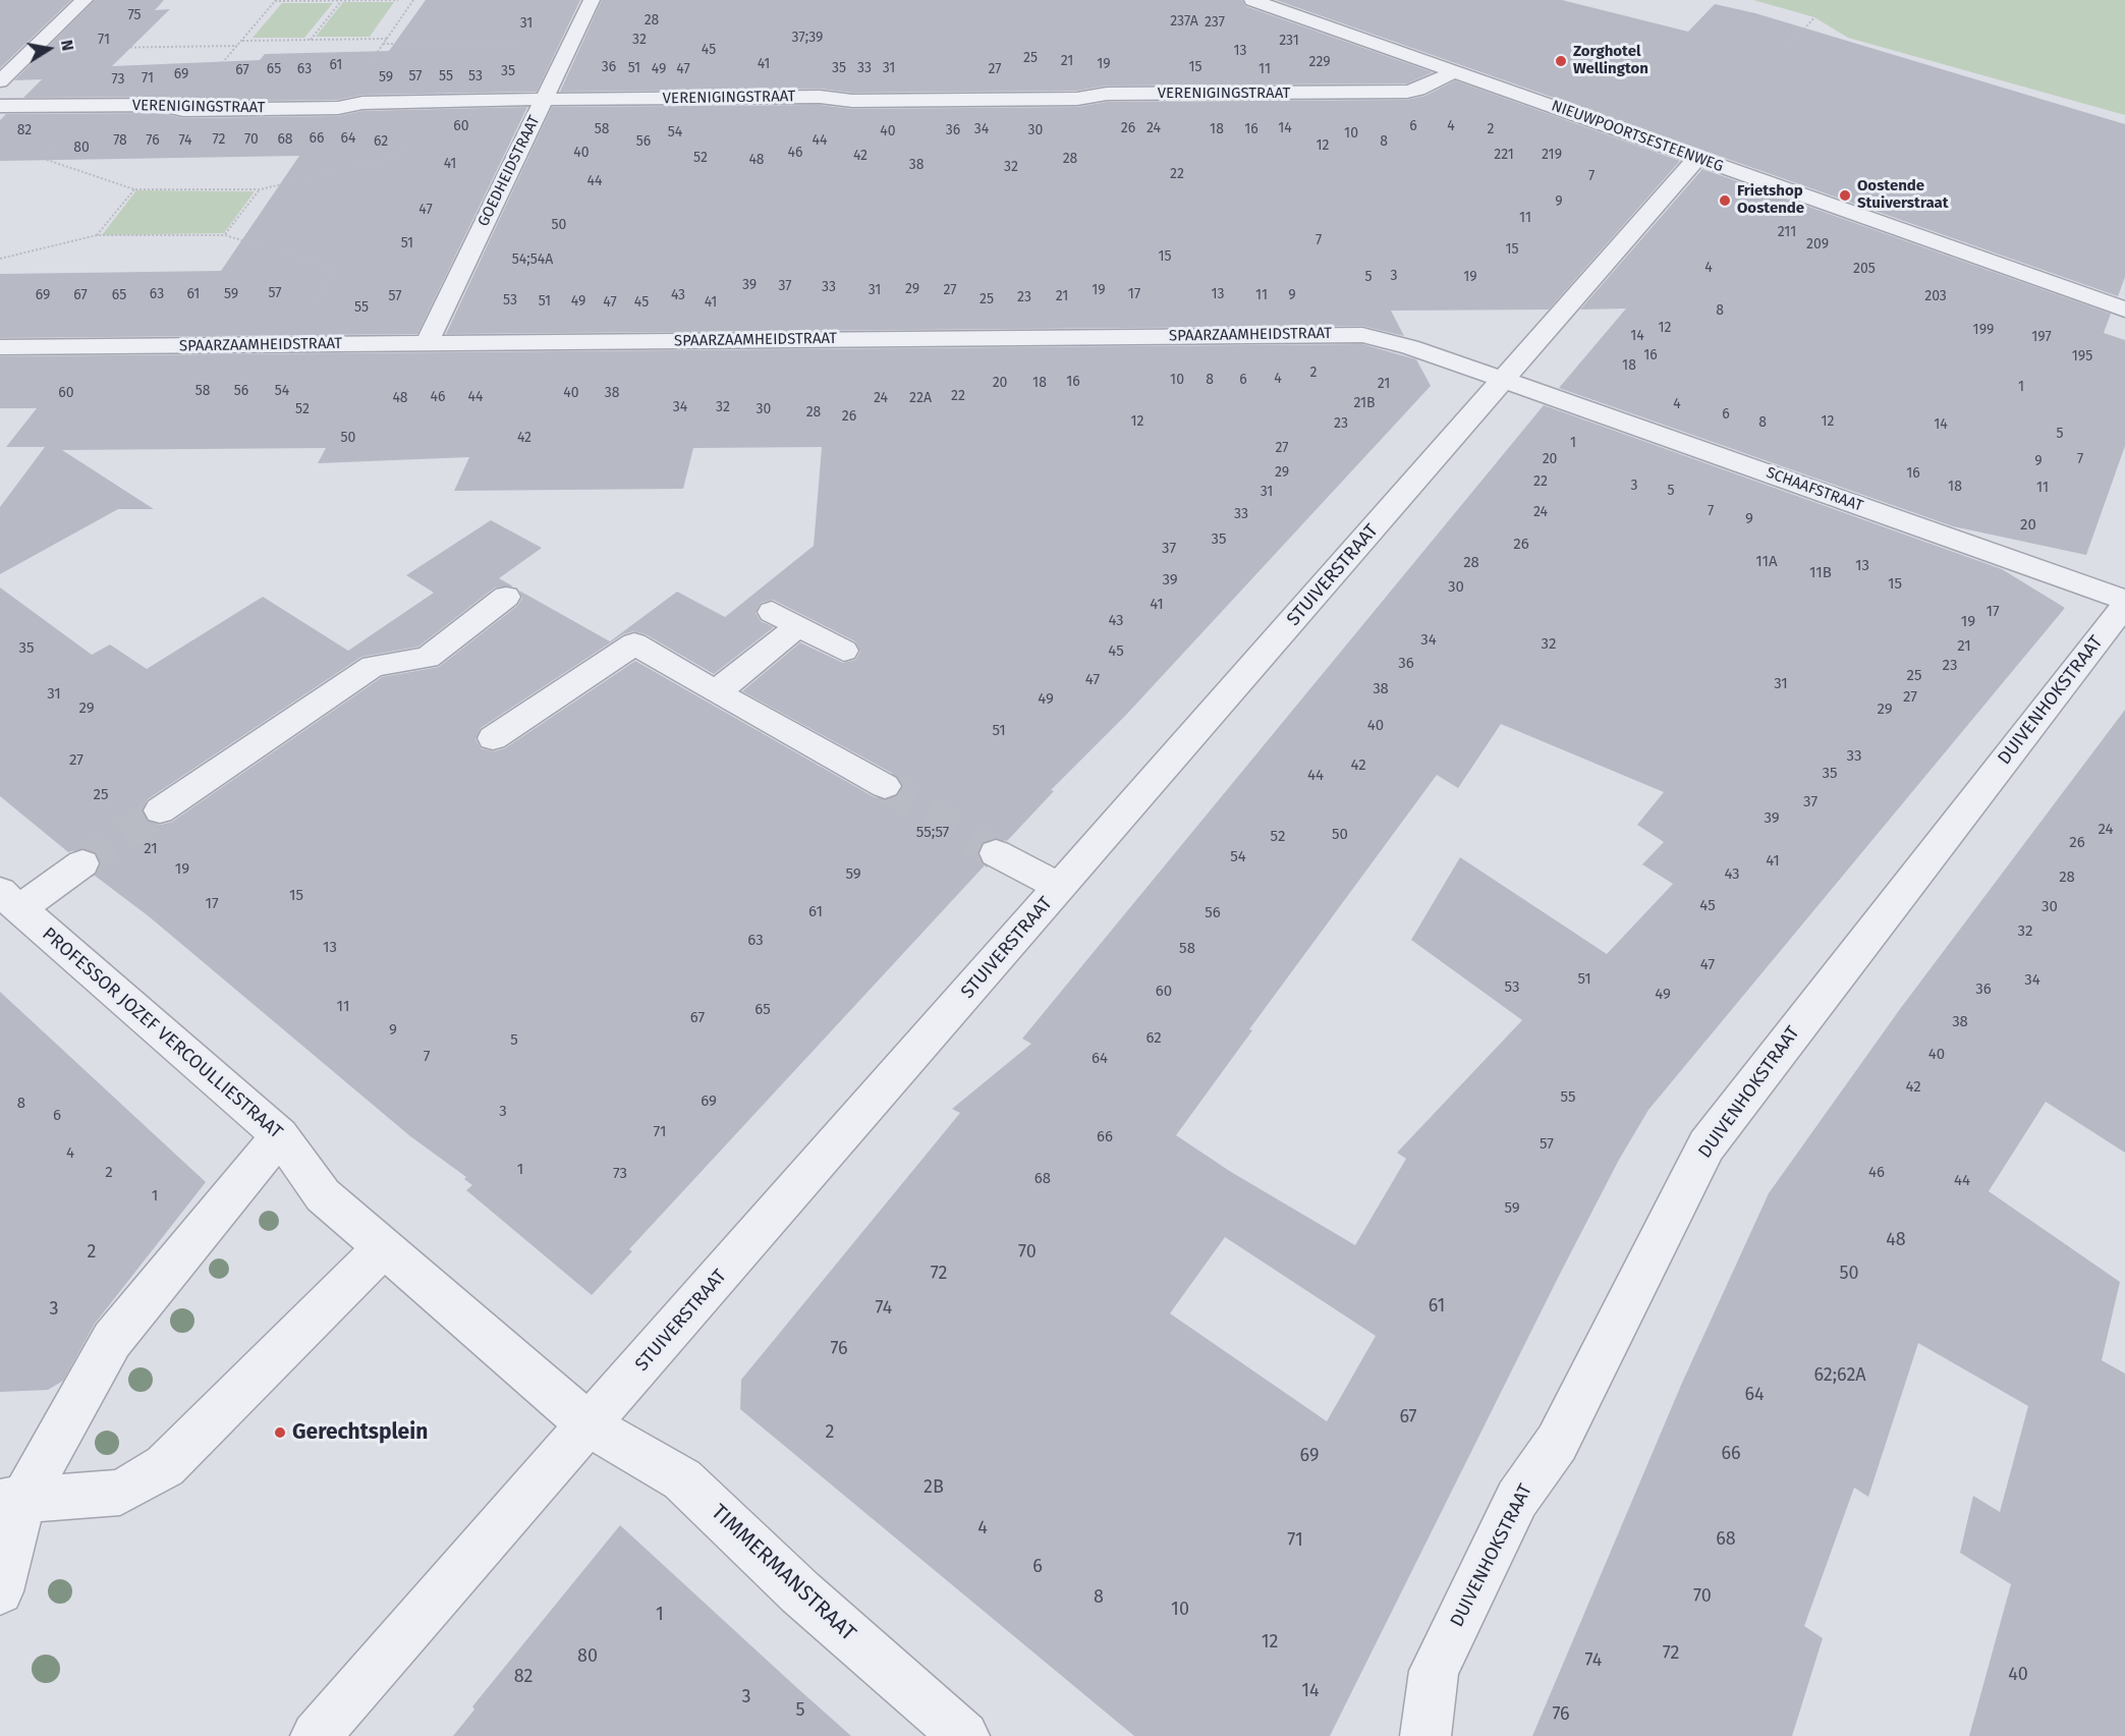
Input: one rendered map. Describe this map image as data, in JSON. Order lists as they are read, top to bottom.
{
  "streets": {
    "street": [
      "VERENIGINGSTRAAT",
      "NIEUWPOORTSESTEENWEG",
      "GOEDHEIDSTRAAT",
      "SPAARZAAMHEIDSTRAAT",
      "SCHAAFSTRAAT",
      "STUIVERSTRAAT",
      "DUIVENHOKSTRAAT",
      "PROFESSOR JOZEF VERCOULLIESTRAAT",
      "TIMMERMANSTRAAT"
    ]
  },
  "crossings": [
    ["VERENIGINGSTRAAT", "NIEUWPOORTSESTEENWEG"],
    ["VERENIGINGSTRAAT", "GOEDHEIDSTRAAT"],
    ["NIEUWPOORTSESTEENWEG", "STUIVERSTRAAT"],
    ["GOEDHEIDSTRAAT", "SPAARZAAMHEIDSTRAAT"],
    ["SPAARZAAMHEIDSTRAAT", "SCHAAFSTRAAT"],
    ["SPAARZAAMHEIDSTRAAT", "STUIVERSTRAAT"],
    ["SCHAAFSTRAAT", "STUIVERSTRAAT"],
    ["STUIVERSTRAAT", "PROFESSOR JOZEF VERCOULLIESTRAAT"],
    ["STUIVERSTRAAT", "TIMMERMANSTRAAT"],
    ["PROFESSOR JOZEF VERCOULLIESTRAAT", "TIMMERMANSTRAAT"]
  ],
  "places": [
    "Zorghotel Wellington",
    "Oostende Stuiverstraat",
    "Frietshop Oostende",
    "Gerechtsplein"
  ],
  "house_numbers": [
    "75",
    "28",
    "237A",
    "237",
    "31",
    "37;39",
    "71",
    "32",
    "231",
    "45",
    "13",
    "25",
    "21",
    "229",
    "41",
    "19",
    "61",
    "36",
    "15",
    "51",
    "35",
    "33",
    "31",
    "65",
    "63",
    "49",
    "47",
    "27",
    "11",
    "67",
    "35",
    "69",
    "57",
    "55",
    "53",
    "59",
    "71",
    "73",
    "60",
    "6",
    "4",
    "26",
    "24",
    "14",
    "58",
    "34",
    "18",
    "16",
    "2",
    "82",
    "36",
    "30",
    "40",
    "54",
    "10",
    "66",
    "64",
    "72",
    "70",
    "68",
    "78",
    "76",
    "74",
    "44",
    "62",
    "56",
    "8",
    "12",
    "80",
    "40",
    "46",
    "221",
    "219",
    "42",
    "52",
    "28",
    "48",
    "41",
    "38",
    "32",
    "22",
    "7",
    "44",
    "9",
    "47",
    "11",
    "50",
    "211",
    "7",
    "51",
    "209",
    "15",
    "15",
    "54;54A",
    "4",
    "205",
    "3",
    "5",
    "19",
    "39",
    "37",
    "33",
    "29",
    "31",
    "27",
    "19",
    "57",
    "63",
    "61",
    "59",
    "17",
    "13",
    "69",
    "67",
    "65",
    "43",
    "11",
    "9",
    "57",
    "21",
    "203",
    "23",
    "25",
    "53",
    "51",
    "49",
    "47",
    "45",
    "41",
    "55",
    "8",
    "12",
    "199",
    "14",
    "197",
    "16",
    "195",
    "18",
    "2",
    "4",
    "10",
    "8",
    "6",
    "16",
    "20",
    "18",
    "21",
    "1",
    "58",
    "56",
    "54",
    "60",
    "40",
    "38",
    "22",
    "46",
    "44",
    "48",
    "24",
    "22A",
    "21B",
    "4",
    "34",
    "32",
    "52",
    "30",
    "28",
    "6",
    "26",
    "12",
    "12",
    "8",
    "23",
    "14",
    "5",
    "50",
    "42",
    "1",
    "27",
    "20",
    "7",
    "9",
    "29",
    "16",
    "22",
    "3",
    "18",
    "11",
    "5",
    "31",
    "7",
    "24",
    "33",
    "9",
    "20",
    "35",
    "26",
    "37",
    "11A",
    "28",
    "13",
    "11B",
    "39",
    "15",
    "30",
    "41",
    "17",
    "43",
    "19",
    "34",
    "32",
    "21",
    "35",
    "45",
    "36",
    "23",
    "25",
    "47",
    "31",
    "38",
    "31",
    "27",
    "49",
    "29",
    "29",
    "40",
    "51",
    "33",
    "27",
    "42",
    "35",
    "44",
    "25",
    "37",
    "39",
    "24",
    "55;57",
    "50",
    "52",
    "26",
    "21",
    "54",
    "41",
    "19",
    "59",
    "43",
    "28",
    "15",
    "17",
    "45",
    "30",
    "61",
    "56",
    "32",
    "63",
    "13",
    "58",
    "47",
    "51",
    "34",
    "53",
    "36",
    "60",
    "49",
    "11",
    "65",
    "67",
    "38",
    "9",
    "62",
    "5",
    "40",
    "7",
    "64",
    "42",
    "55",
    "69",
    "8",
    "3",
    "6",
    "71",
    "66",
    "57",
    "4",
    "1",
    "2",
    "46",
    "73",
    "68",
    "44",
    "1",
    "59",
    "48",
    "2",
    "70",
    "72",
    "50",
    "61",
    "74",
    "3",
    "76",
    "62;62A",
    "64",
    "67",
    "2",
    "66",
    "69",
    "2B",
    "4",
    "68",
    "71",
    "6",
    "70",
    "8",
    "10",
    "1",
    "12",
    "72",
    "80",
    "74",
    "40",
    "82",
    "14",
    "3",
    "5",
    "76"
  ],
  "north": "right"
}
